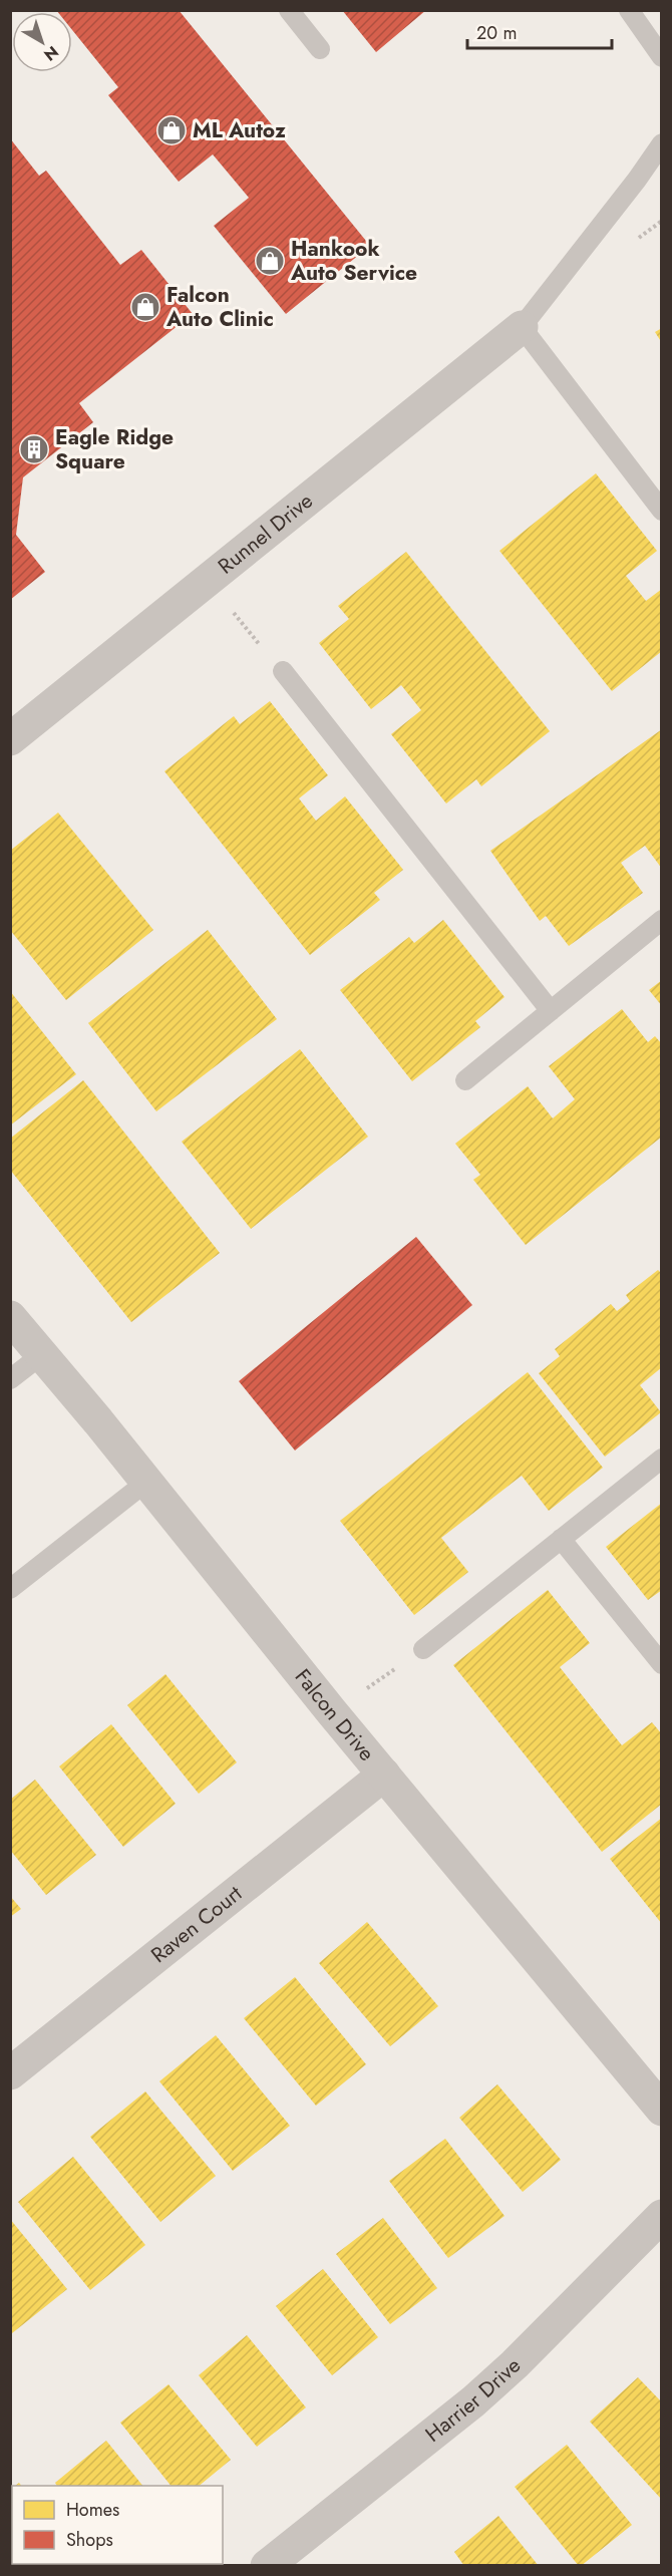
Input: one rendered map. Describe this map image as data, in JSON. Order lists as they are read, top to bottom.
{
  "streets": {
    "street": [
      "Runnel Drive",
      "Falcon Drive",
      "Raven Court",
      "Harrier Drive"
    ]
  },
  "crossings": [
    ["Falcon Drive", "Raven Court"]
  ],
  "places": {
    "shop": ["ML Autoz", "Hankook Auto Service", "Falcon Auto Clinic"],
    "building": ["Eagle Ridge Square"]
  },
  "legend": ["Homes", "Shops"],
  "scale_bar": "20 m",
  "north": "bottom right"
}
